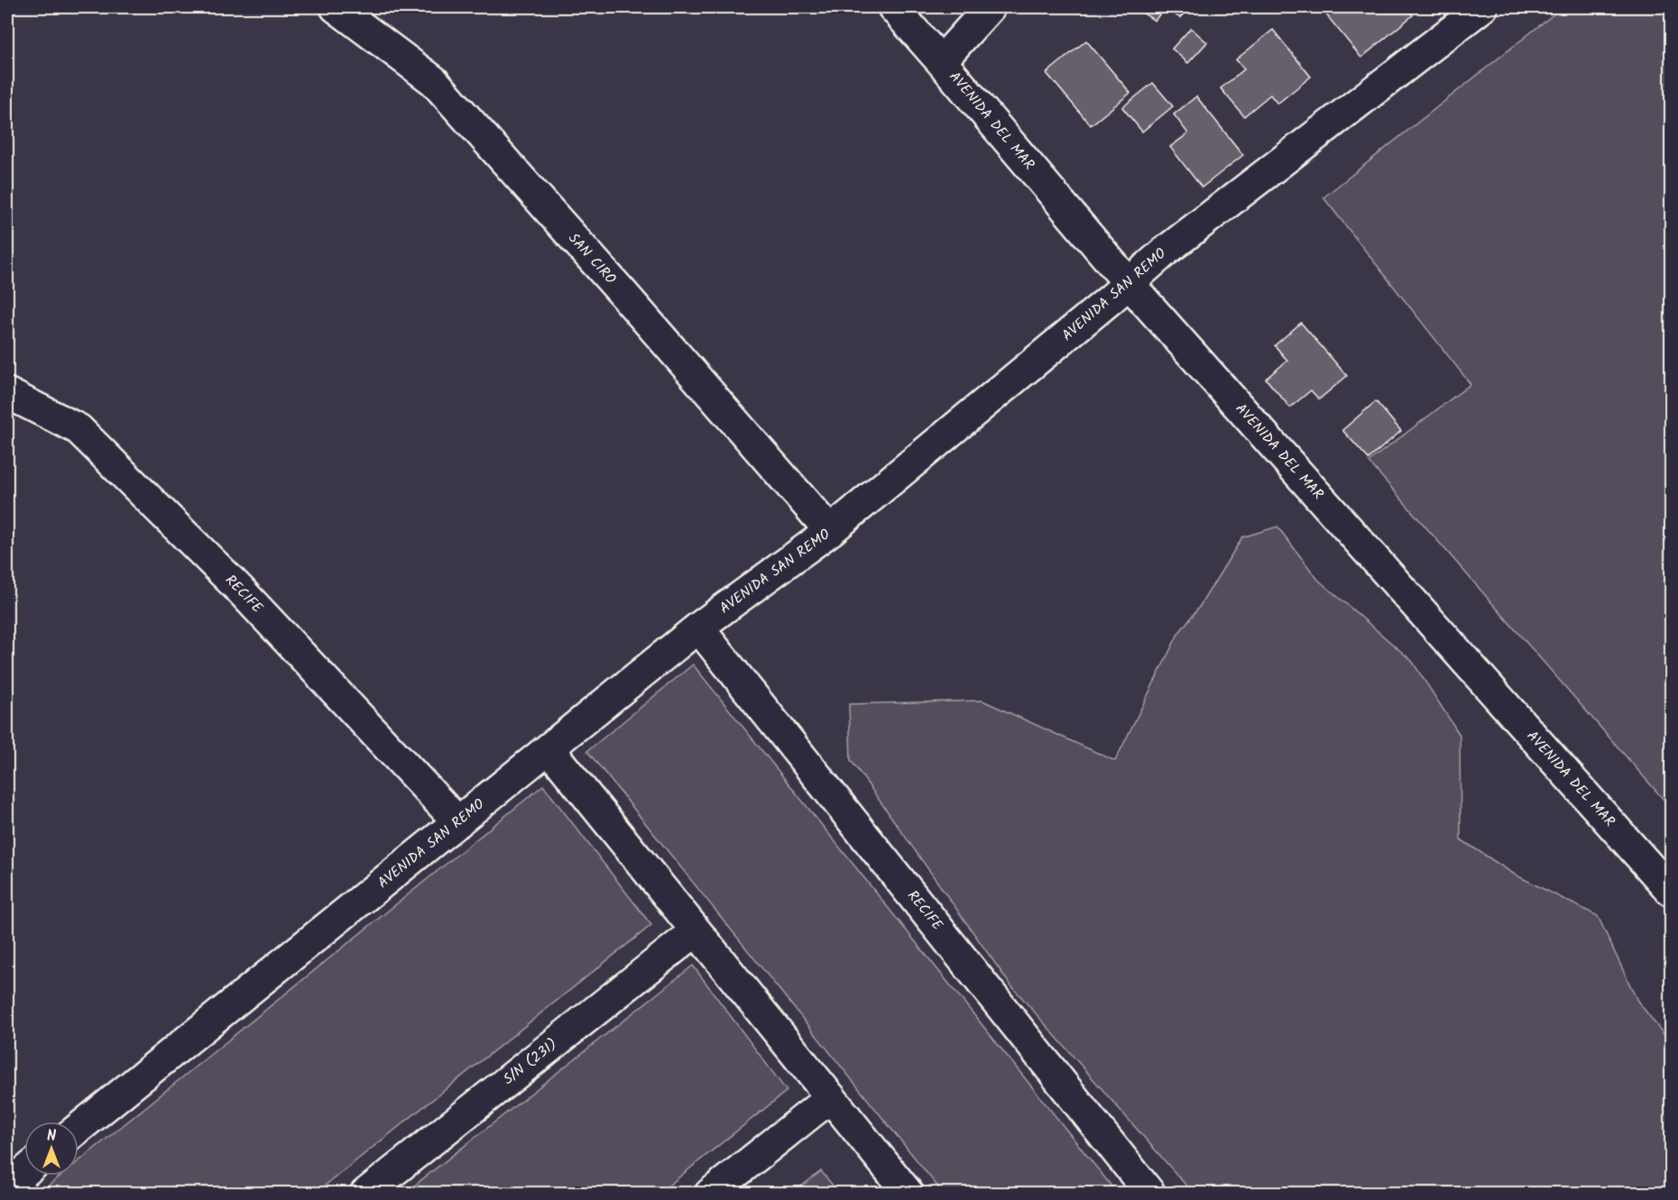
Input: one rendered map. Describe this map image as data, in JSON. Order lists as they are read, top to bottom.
{
  "streets": {
    "street": [
      "AVENIDA DEL MAR",
      "SAN CIRO",
      "AVENIDA SAN REMO",
      "RECIFE",
      "S/N (231)"
    ]
  },
  "crossings": [
    ["AVENIDA DEL MAR", "AVENIDA SAN REMO"],
    ["SAN CIRO", "AVENIDA SAN REMO"],
    ["AVENIDA SAN REMO", "RECIFE"]
  ],
  "north": "top"
}
